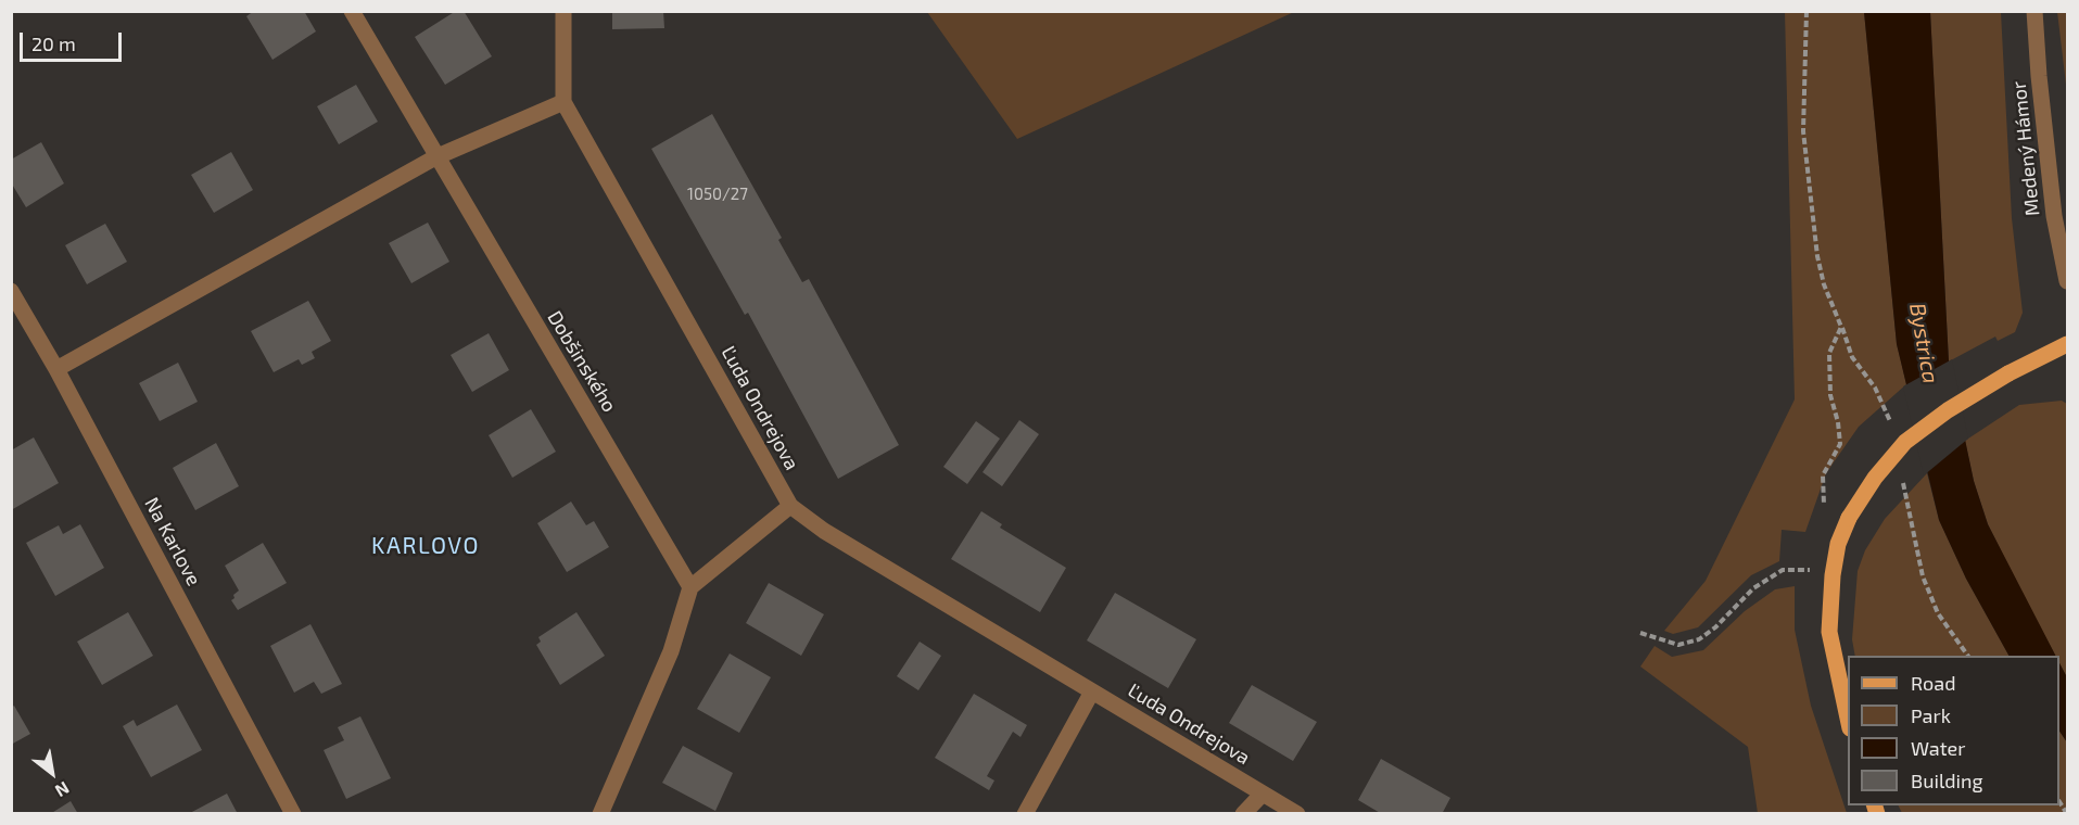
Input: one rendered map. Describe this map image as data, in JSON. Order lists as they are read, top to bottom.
{
  "streets": {
    "street": [
      "Medený Hámor",
      "Dobšinského",
      "Ľuda Ondrejova",
      "Na Karlove"
    ]
  },
  "districts": ["KARLOVO"],
  "water": ["Bystrica"],
  "house_numbers": ["1050/27"],
  "legend": [
    "Road",
    "Park",
    "Water",
    "Building"
  ],
  "scale_bar": "20 m",
  "north": "bottom right"
}
